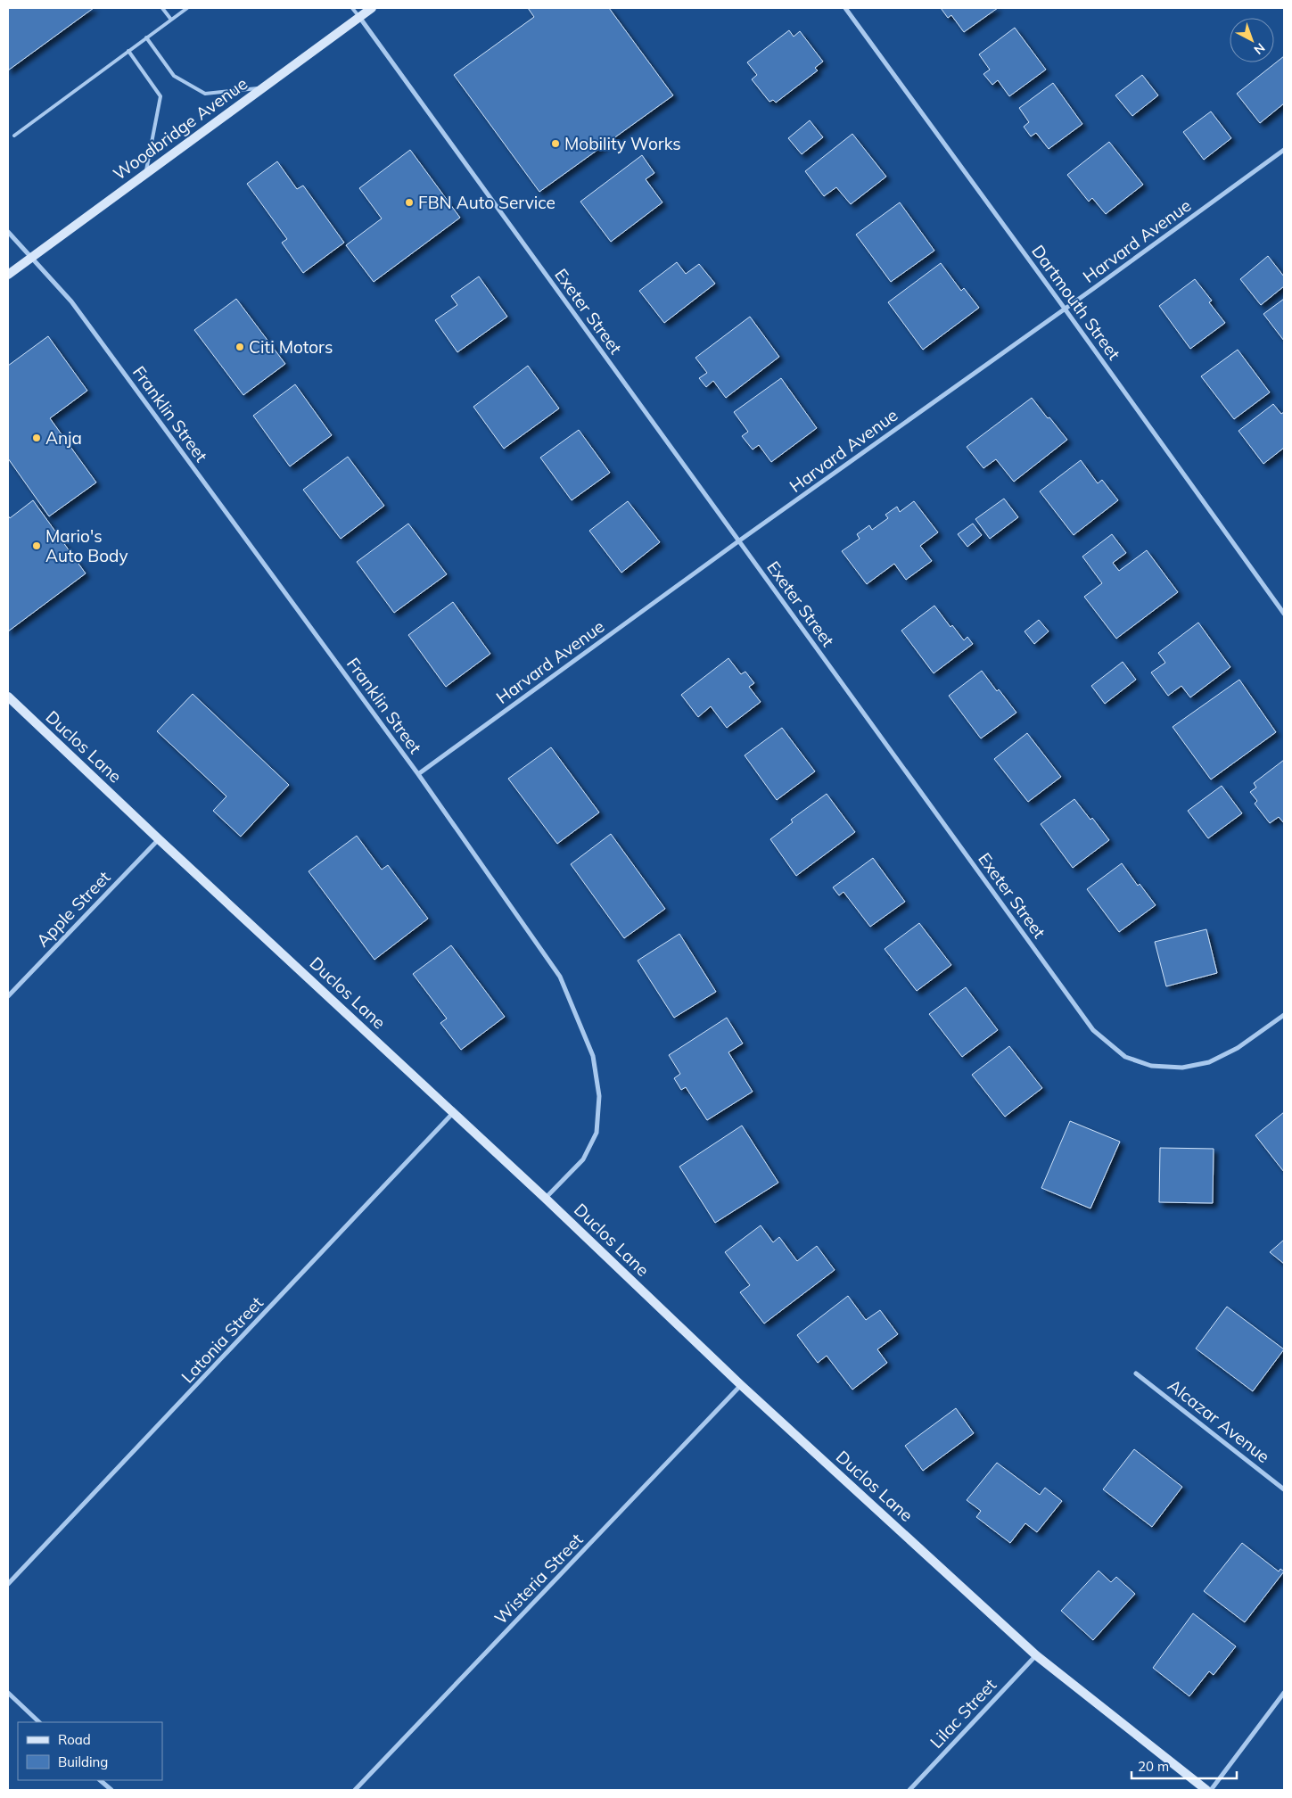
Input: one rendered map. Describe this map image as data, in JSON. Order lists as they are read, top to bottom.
{
  "streets": {
    "street": [
      "Woodbridge Avenue",
      "Harvard Avenue",
      "Dartmouth Street",
      "Exeter Street",
      "Franklin Street",
      "Duclos Lane",
      "Apple Street",
      "Latonia Street",
      "Alcazar Avenue",
      "Wisteria Street",
      "Lilac Street"
    ]
  },
  "crossings": [
    ["Woodbridge Avenue", "Exeter Street"],
    ["Woodbridge Avenue", "Franklin Street"],
    ["Harvard Avenue", "Dartmouth Street"],
    ["Harvard Avenue", "Exeter Street"],
    ["Harvard Avenue", "Franklin Street"],
    ["Franklin Street", "Duclos Lane"],
    ["Duclos Lane", "Apple Street"],
    ["Duclos Lane", "Latonia Street"],
    ["Duclos Lane", "Wisteria Street"],
    ["Duclos Lane", "Lilac Street"]
  ],
  "places": [
    "Mobility Works",
    "FBN Auto Service",
    "Citi Motors",
    "Anja",
    "Mario's Auto Body"
  ],
  "legend": ["Road", "Building"],
  "scale_bar": "20 m",
  "north": "bottom right"
}
